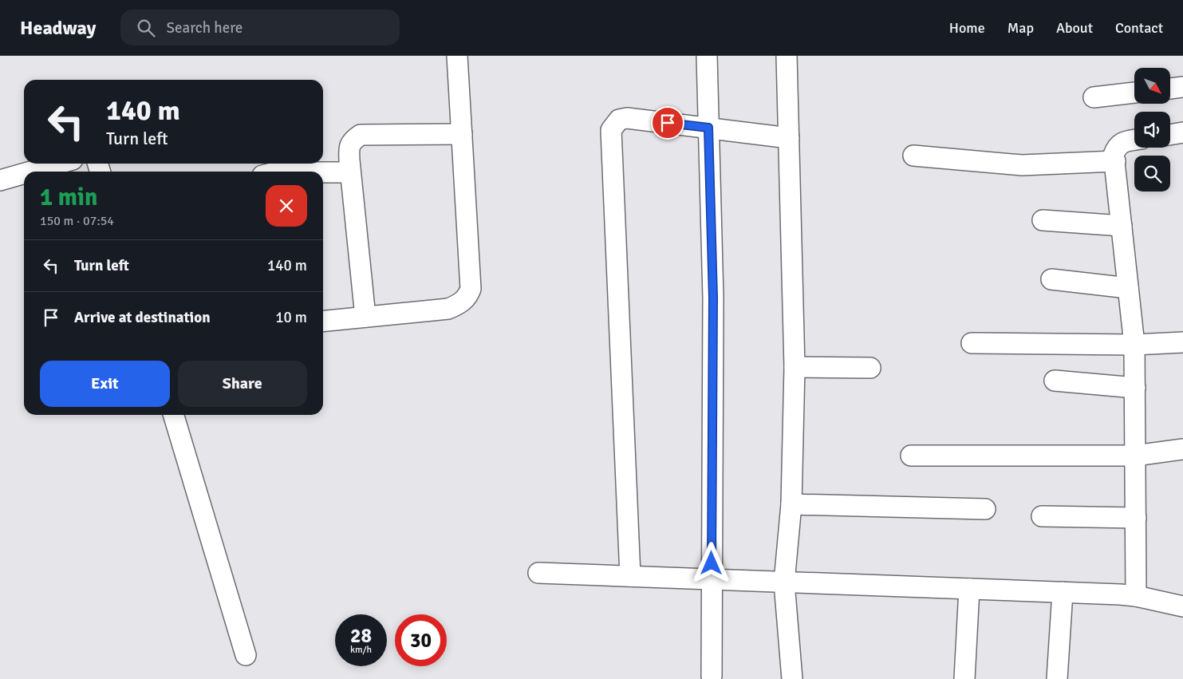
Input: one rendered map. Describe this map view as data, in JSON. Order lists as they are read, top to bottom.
{
  "north": "bottom right",
  "page": {
    "header": "Headway",
    "search": "Search here",
    "nav": [
      "Home",
      "Map",
      "About",
      "Contact"
    ],
    "turn": ["140 m", "Turn left"],
    "heading": ["1 min", "150 m · 07:54"],
    "list": [
      {
        "name": "Turn left",
        "value": "140 m"
      },
      {
        "name": "Arrive at destination",
        "value": "10 m"
      }
    ],
    "buttons": ["Exit", "Share"],
    "speed": "28 km/h",
    "limit": "30"
  }
}
